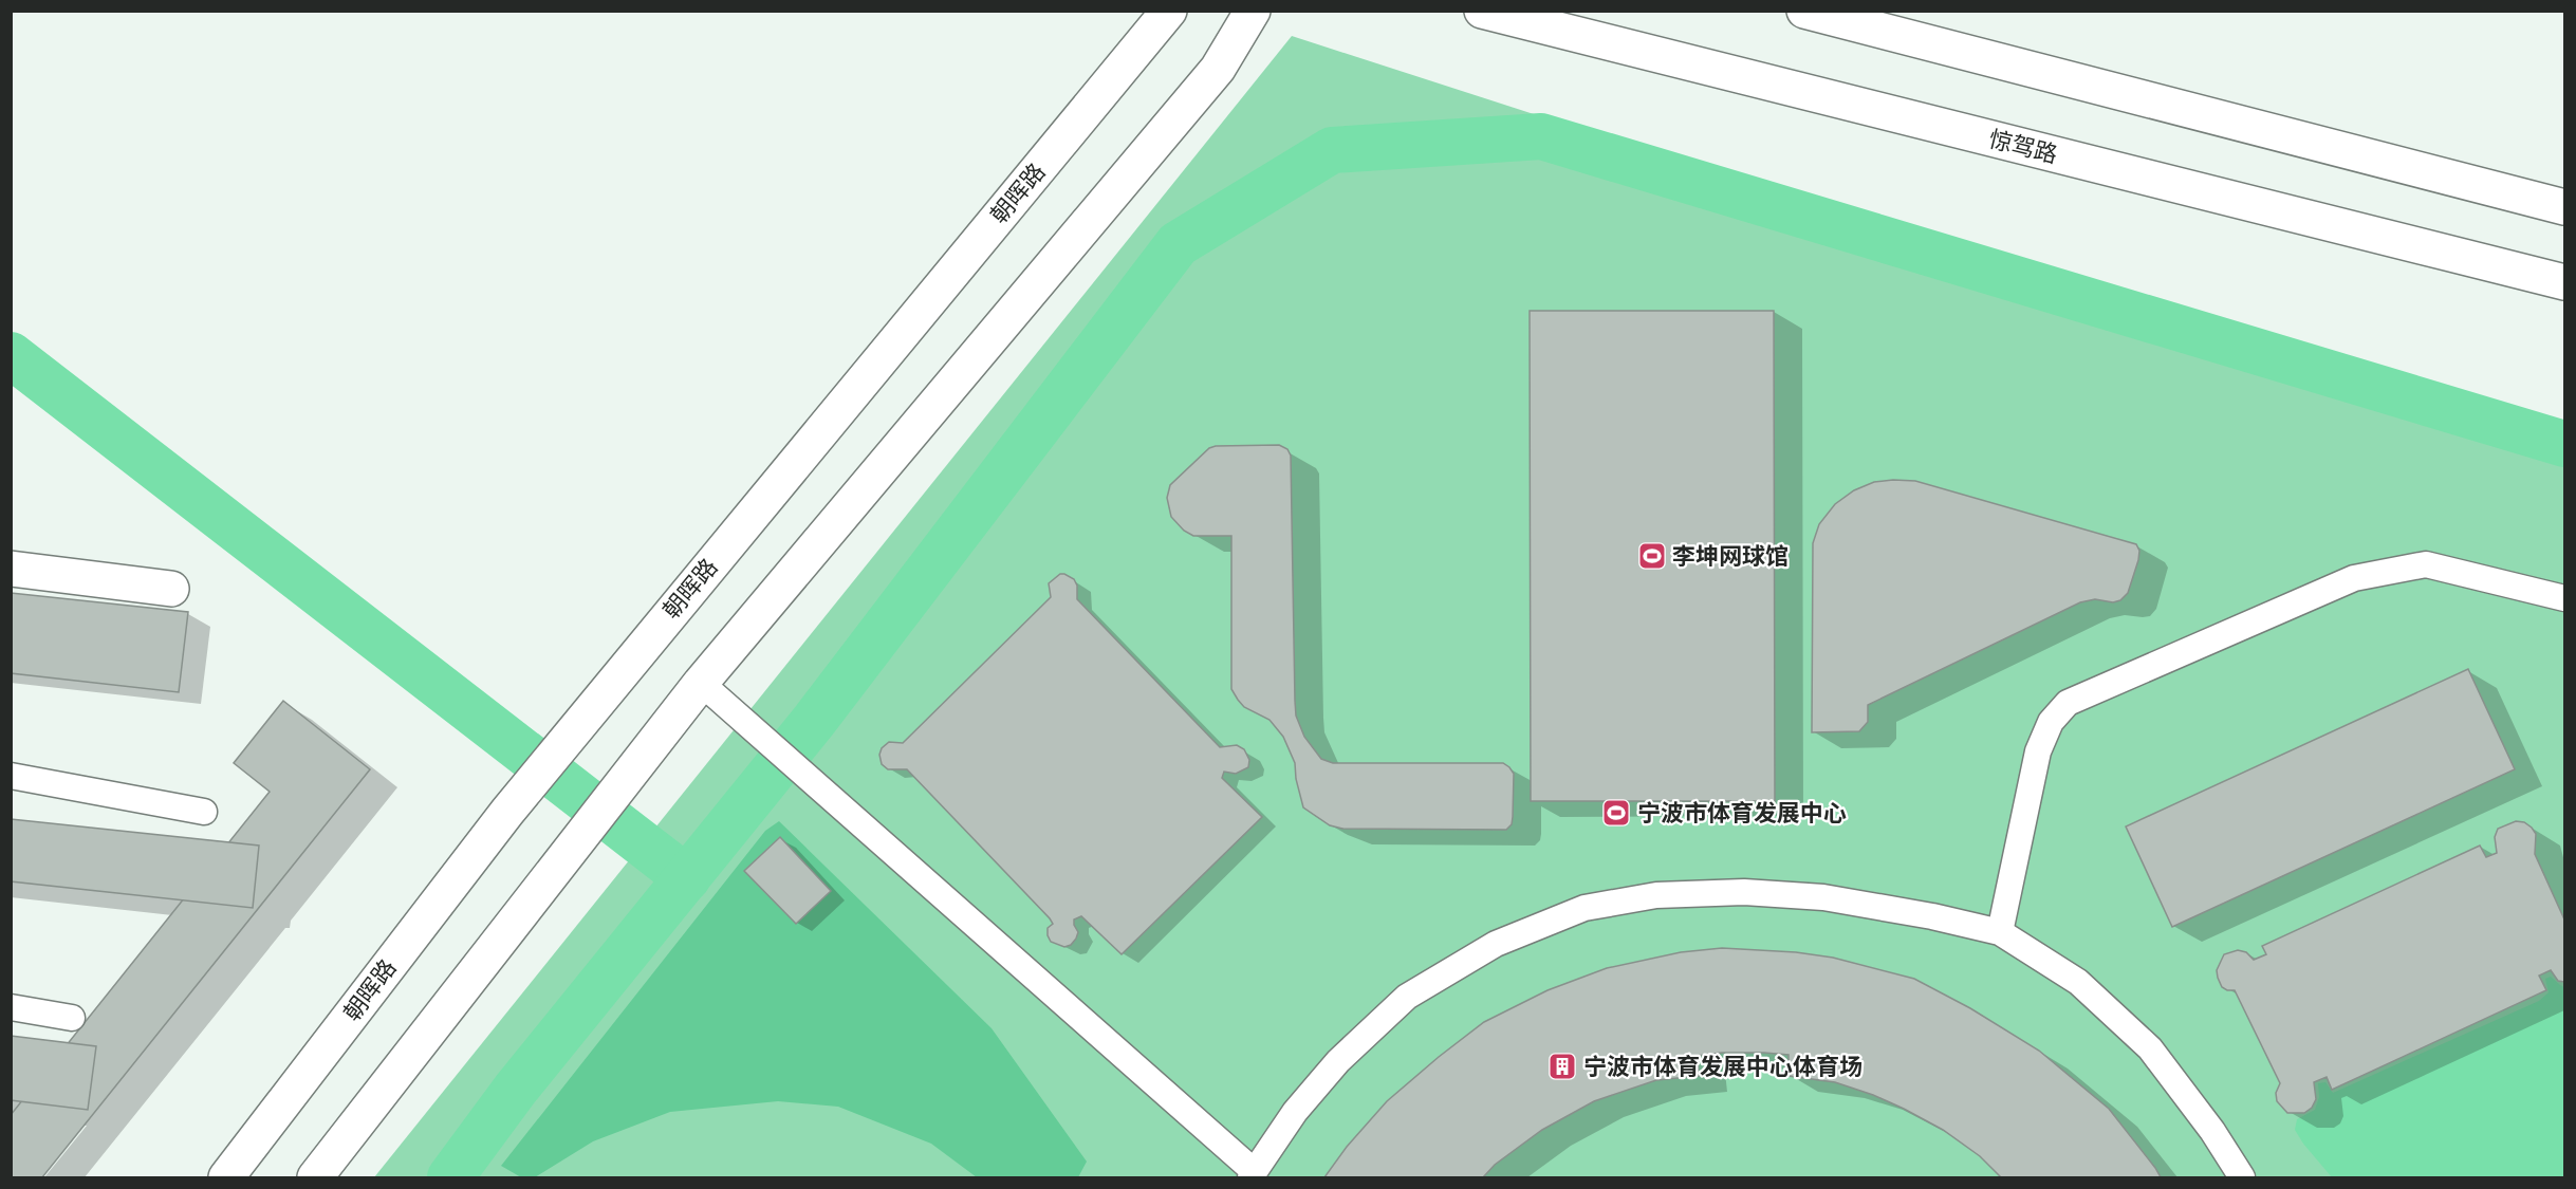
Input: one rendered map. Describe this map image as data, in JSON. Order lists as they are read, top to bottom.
{
  "streets": {
    "main road": ["惊驾路", "朝晖路"]
  },
  "places": {
    "sports": ["李坤网球馆", "宁波市体育发展中心"],
    "building": ["宁波市体育发展中心体育场"]
  }
}
